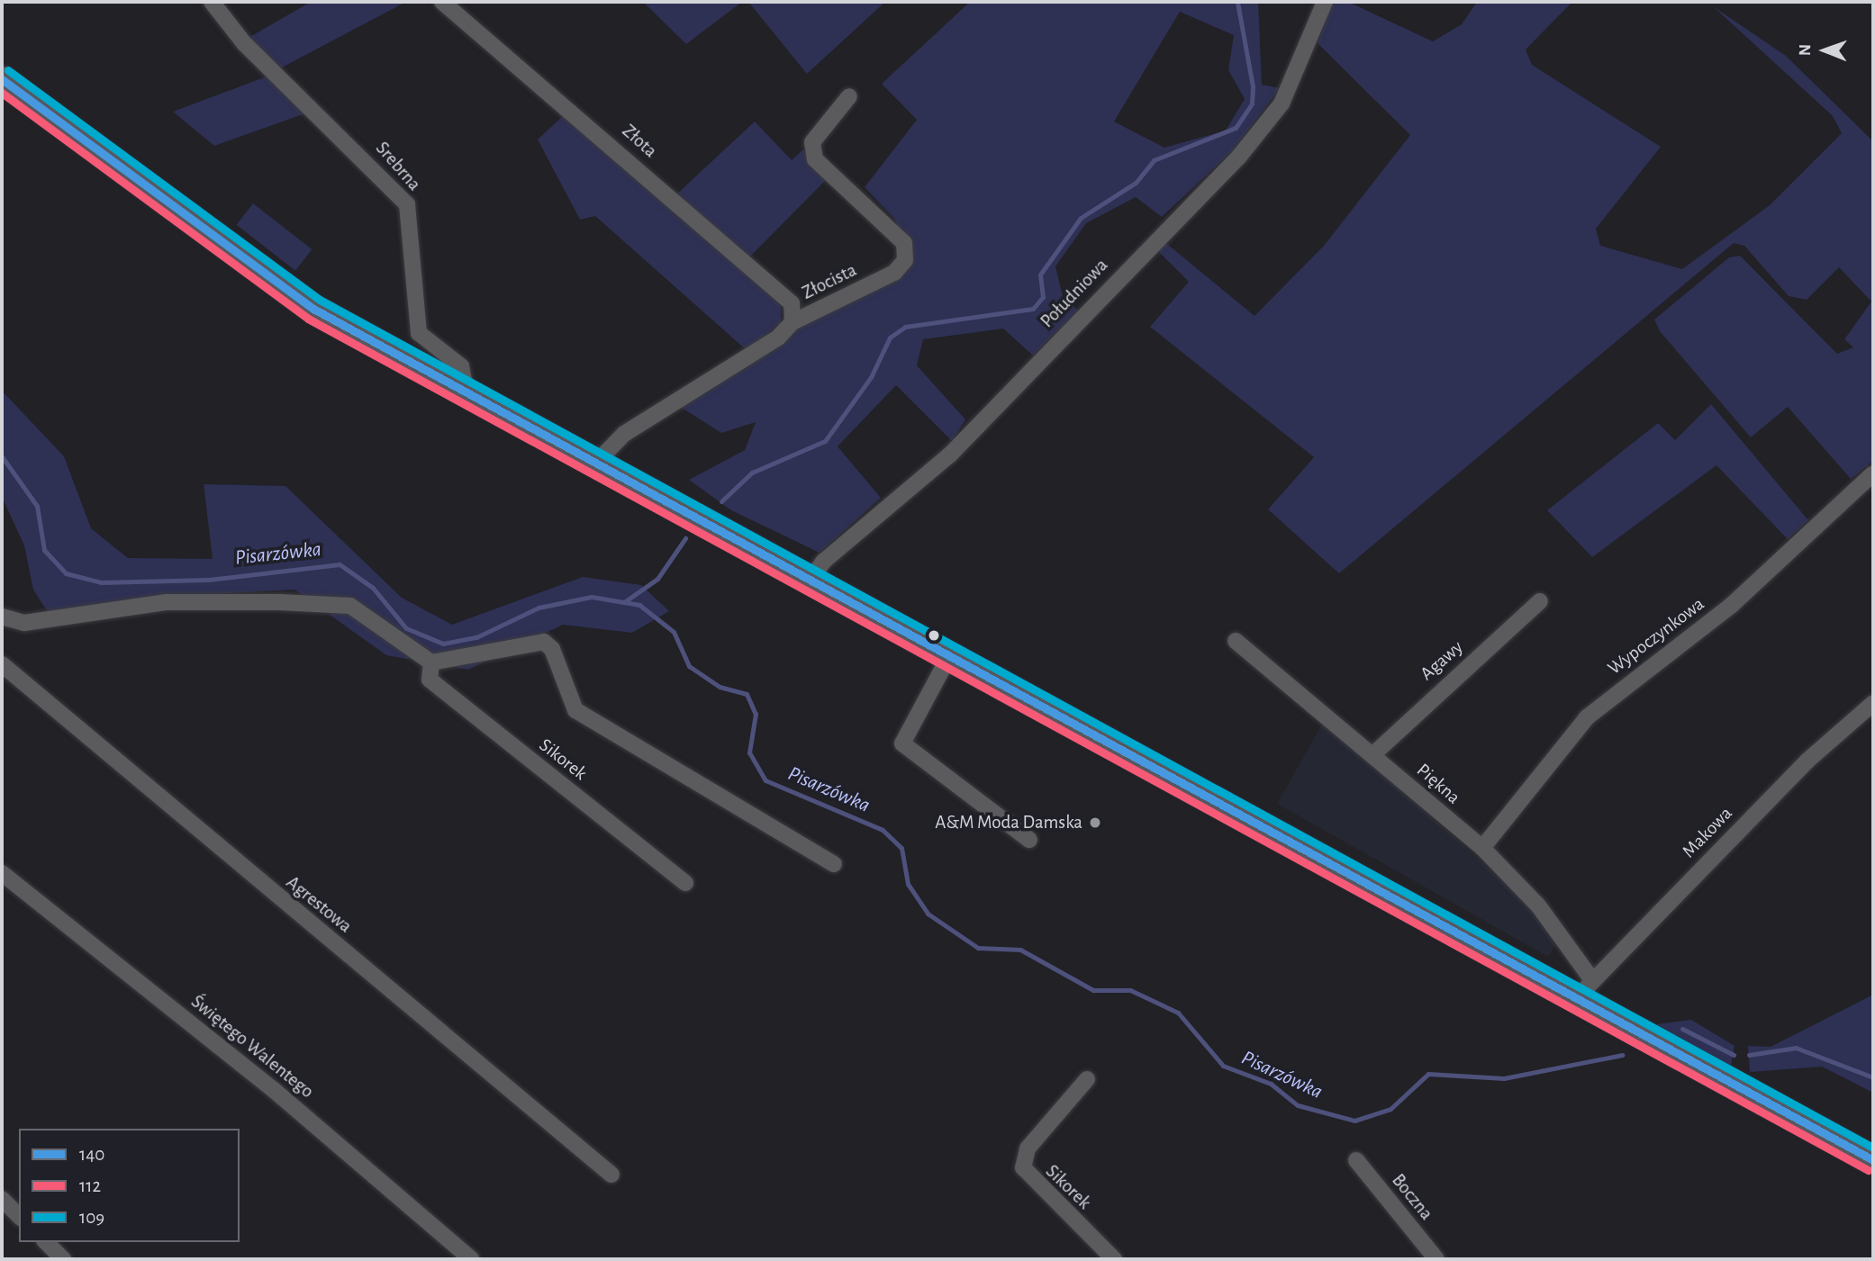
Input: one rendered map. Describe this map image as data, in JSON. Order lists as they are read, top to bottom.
{
  "streets": {
    "street": [
      "Złota",
      "Srebrna",
      "Złocista",
      "Południowa",
      "Wypoczynkowa",
      "Agawy",
      "Sikorek",
      "Piękna",
      "Makowa",
      "Agrestowa",
      "Świętego Walentego",
      "Boczna"
    ]
  },
  "crossings": [
    ["Złota", "Złocista"],
    ["Wypoczynkowa", "Piękna"],
    ["Agawy", "Piękna"],
    ["Piękna", "Makowa"]
  ],
  "water": ["Pisarzówka"],
  "places": ["A&M Moda Damska"],
  "lines": ["transit line 109", "transit line 140", "transit line 112"],
  "legend": ["140", "112", "109"],
  "north": "left"
}
